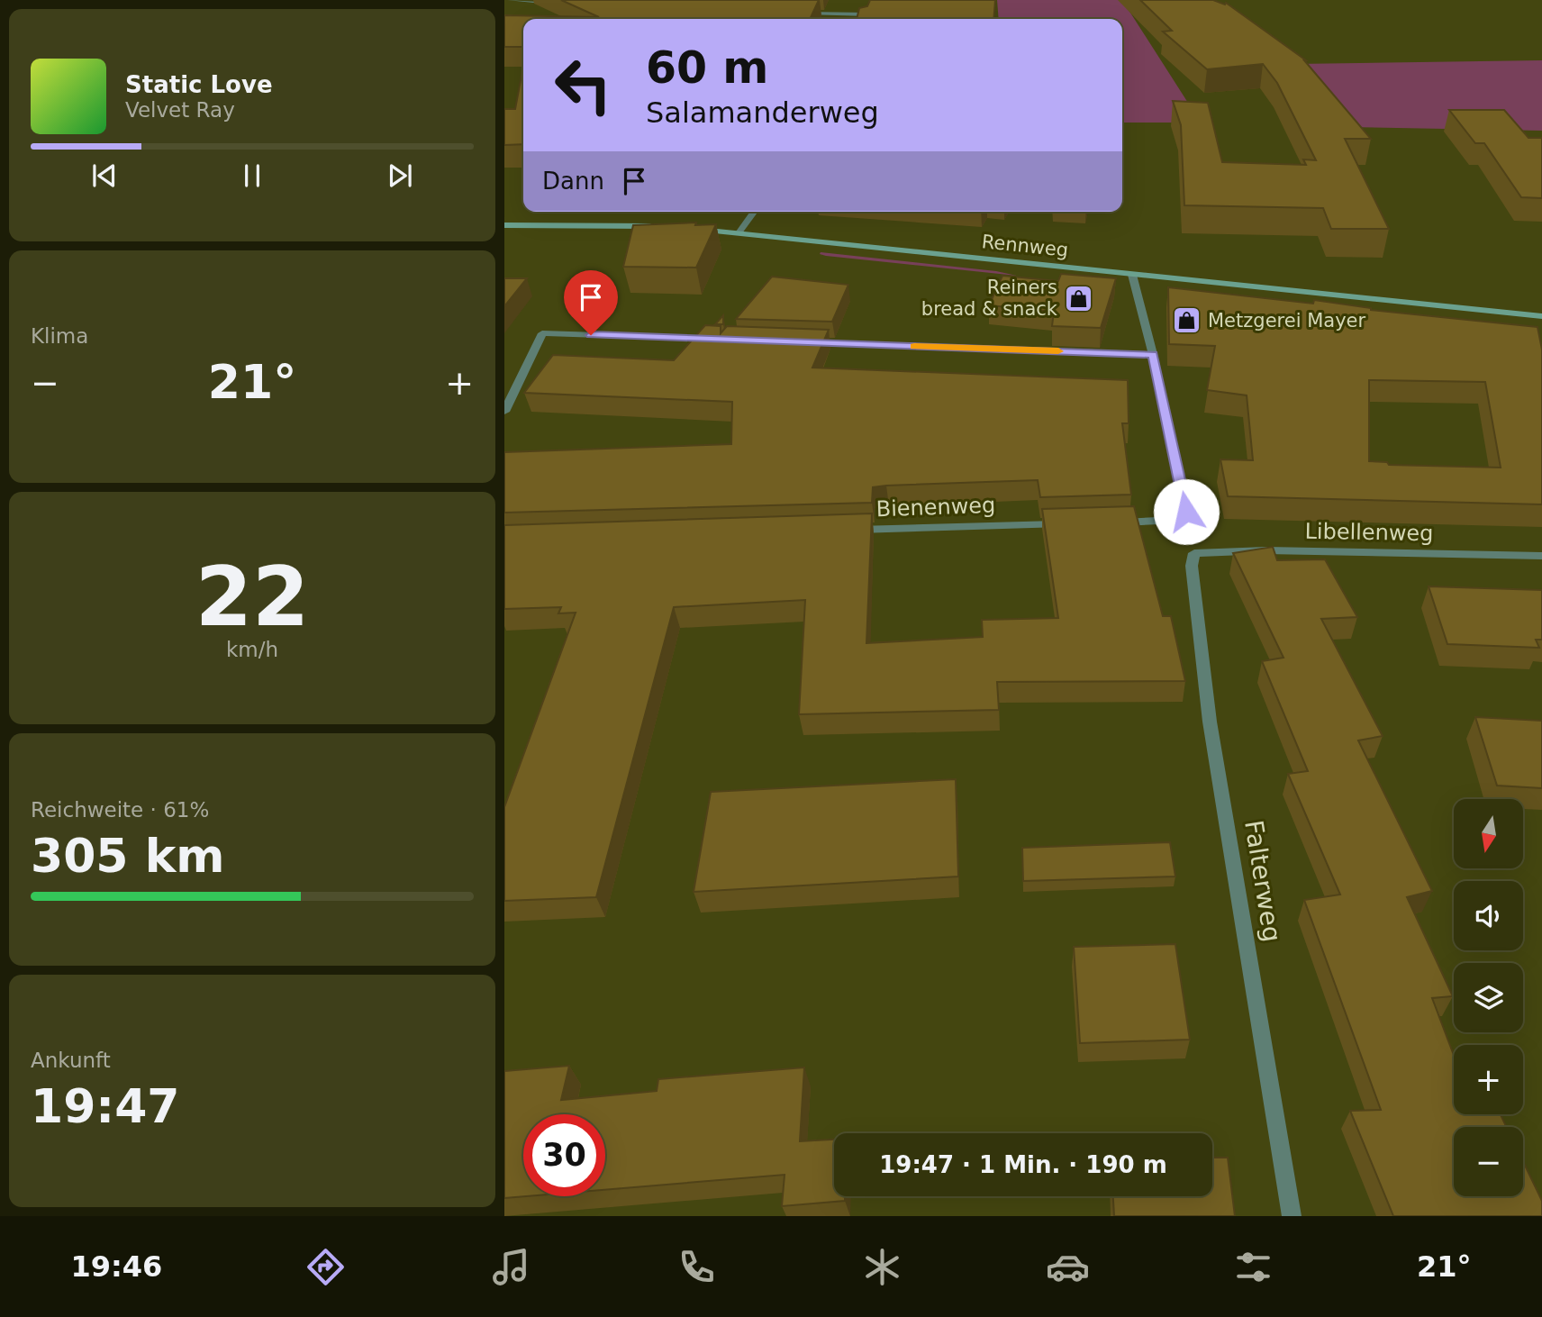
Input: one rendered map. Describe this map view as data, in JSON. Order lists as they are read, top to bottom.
{
  "streets": {
    "main road": ["Rennweg"],
    "street": ["Bienenweg", "Libellenweg", "Falterweg"]
  },
  "crossings": [
    ["Libellenweg", "Falterweg"]
  ],
  "places": {
    "shop": ["Reiners bread & snack", "Metzgerei Mayer"]
  },
  "north": "bottom",
  "page": {
    "turn": ["60 m", "Salamanderweg"],
    "song": ["Static Love", "Velvet Ray"],
    "then": "Dann",
    "tile": [
      "Klima",
      ["22", "km/h"],
      ["Reichweite · 61%", "305 km"],
      ["Ankunft", "19:47"]
    ],
    "heat": ["−", "21°", "+"],
    "map_buttons": ["+", "−"],
    "limit": "30",
    "trip": "19:47 · 1 Min. · 190 m",
    "tabs": ["19:46", "21°"]
  }
}
